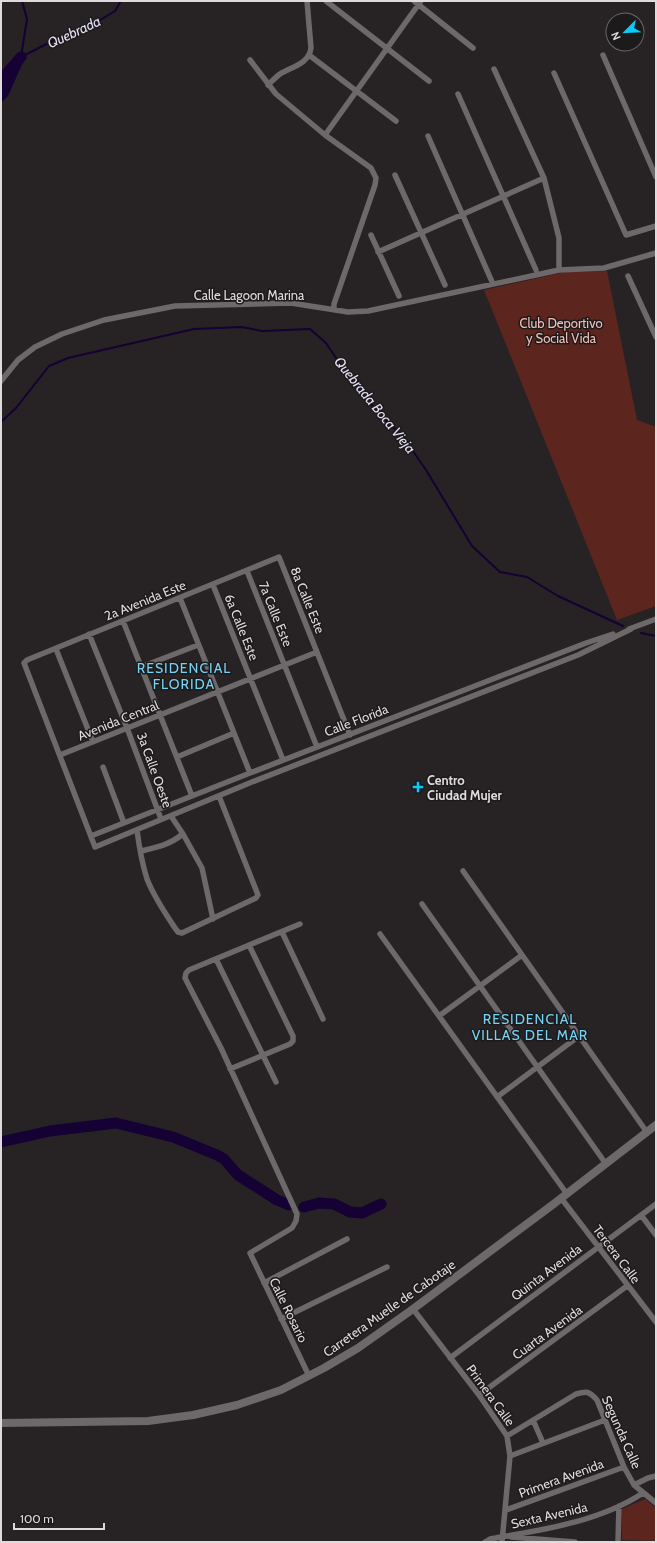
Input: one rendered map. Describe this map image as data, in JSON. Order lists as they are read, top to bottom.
{
  "streets": {
    "main road": ["Carretera Muelle de Cabotaje"],
    "street": [
      "Calle Lagoon Marina",
      "2a Avenida Este",
      "8a Calle Este",
      "7a Calle Este",
      "6a Calle Este",
      "Avenida Central",
      "Calle Florida",
      "3a Calle Oeste",
      "Tercera Calle",
      "Quinta Avenida",
      "Calle Rosario",
      "Cuarta Avenida",
      "Primera Calle",
      "Segunda Calle",
      "Primera Avenida",
      "Sexta Avenida"
    ]
  },
  "crossings": [
    ["2a Avenida Este", "8a Calle Este"],
    ["2a Avenida Este", "7a Calle Este"],
    ["2a Avenida Este", "6a Calle Este"],
    ["2a Avenida Este", "Avenida Central"],
    ["2a Avenida Este", "3a Calle Oeste"],
    ["8a Calle Este", "Avenida Central"],
    ["8a Calle Este", "Calle Florida"],
    ["7a Calle Este", "Avenida Central"],
    ["7a Calle Este", "Calle Florida"],
    ["6a Calle Este", "Avenida Central"],
    ["6a Calle Este", "Calle Florida"],
    ["Avenida Central", "3a Calle Oeste"],
    ["Calle Florida", "3a Calle Oeste"],
    ["Tercera Calle", "Quinta Avenida"],
    ["Tercera Calle", "Carretera Muelle de Cabotaje"],
    ["Tercera Calle", "Cuarta Avenida"],
    ["Quinta Avenida", "Primera Calle"],
    ["Carretera Muelle de Cabotaje", "Calle Rosario"],
    ["Carretera Muelle de Cabotaje", "Primera Calle"],
    ["Cuarta Avenida", "Primera Calle"],
    ["Primera Calle", "Primera Avenida"],
    ["Primera Calle", "Sexta Avenida"],
    ["Segunda Calle", "Primera Avenida"],
    ["Segunda Calle", "Sexta Avenida"]
  ],
  "districts": ["RESIDENCIAL FLORIDA", "RESIDENCIAL VILLAS DEL MAR"],
  "water": ["Quebrada", "Quebrada Boca Vieja"],
  "parks": ["Club Deportivo y Social Vida"],
  "places": {
    "health": ["Centro Ciudad Mujer"]
  },
  "scale_bar": "100 m",
  "north": "bottom left"
}
